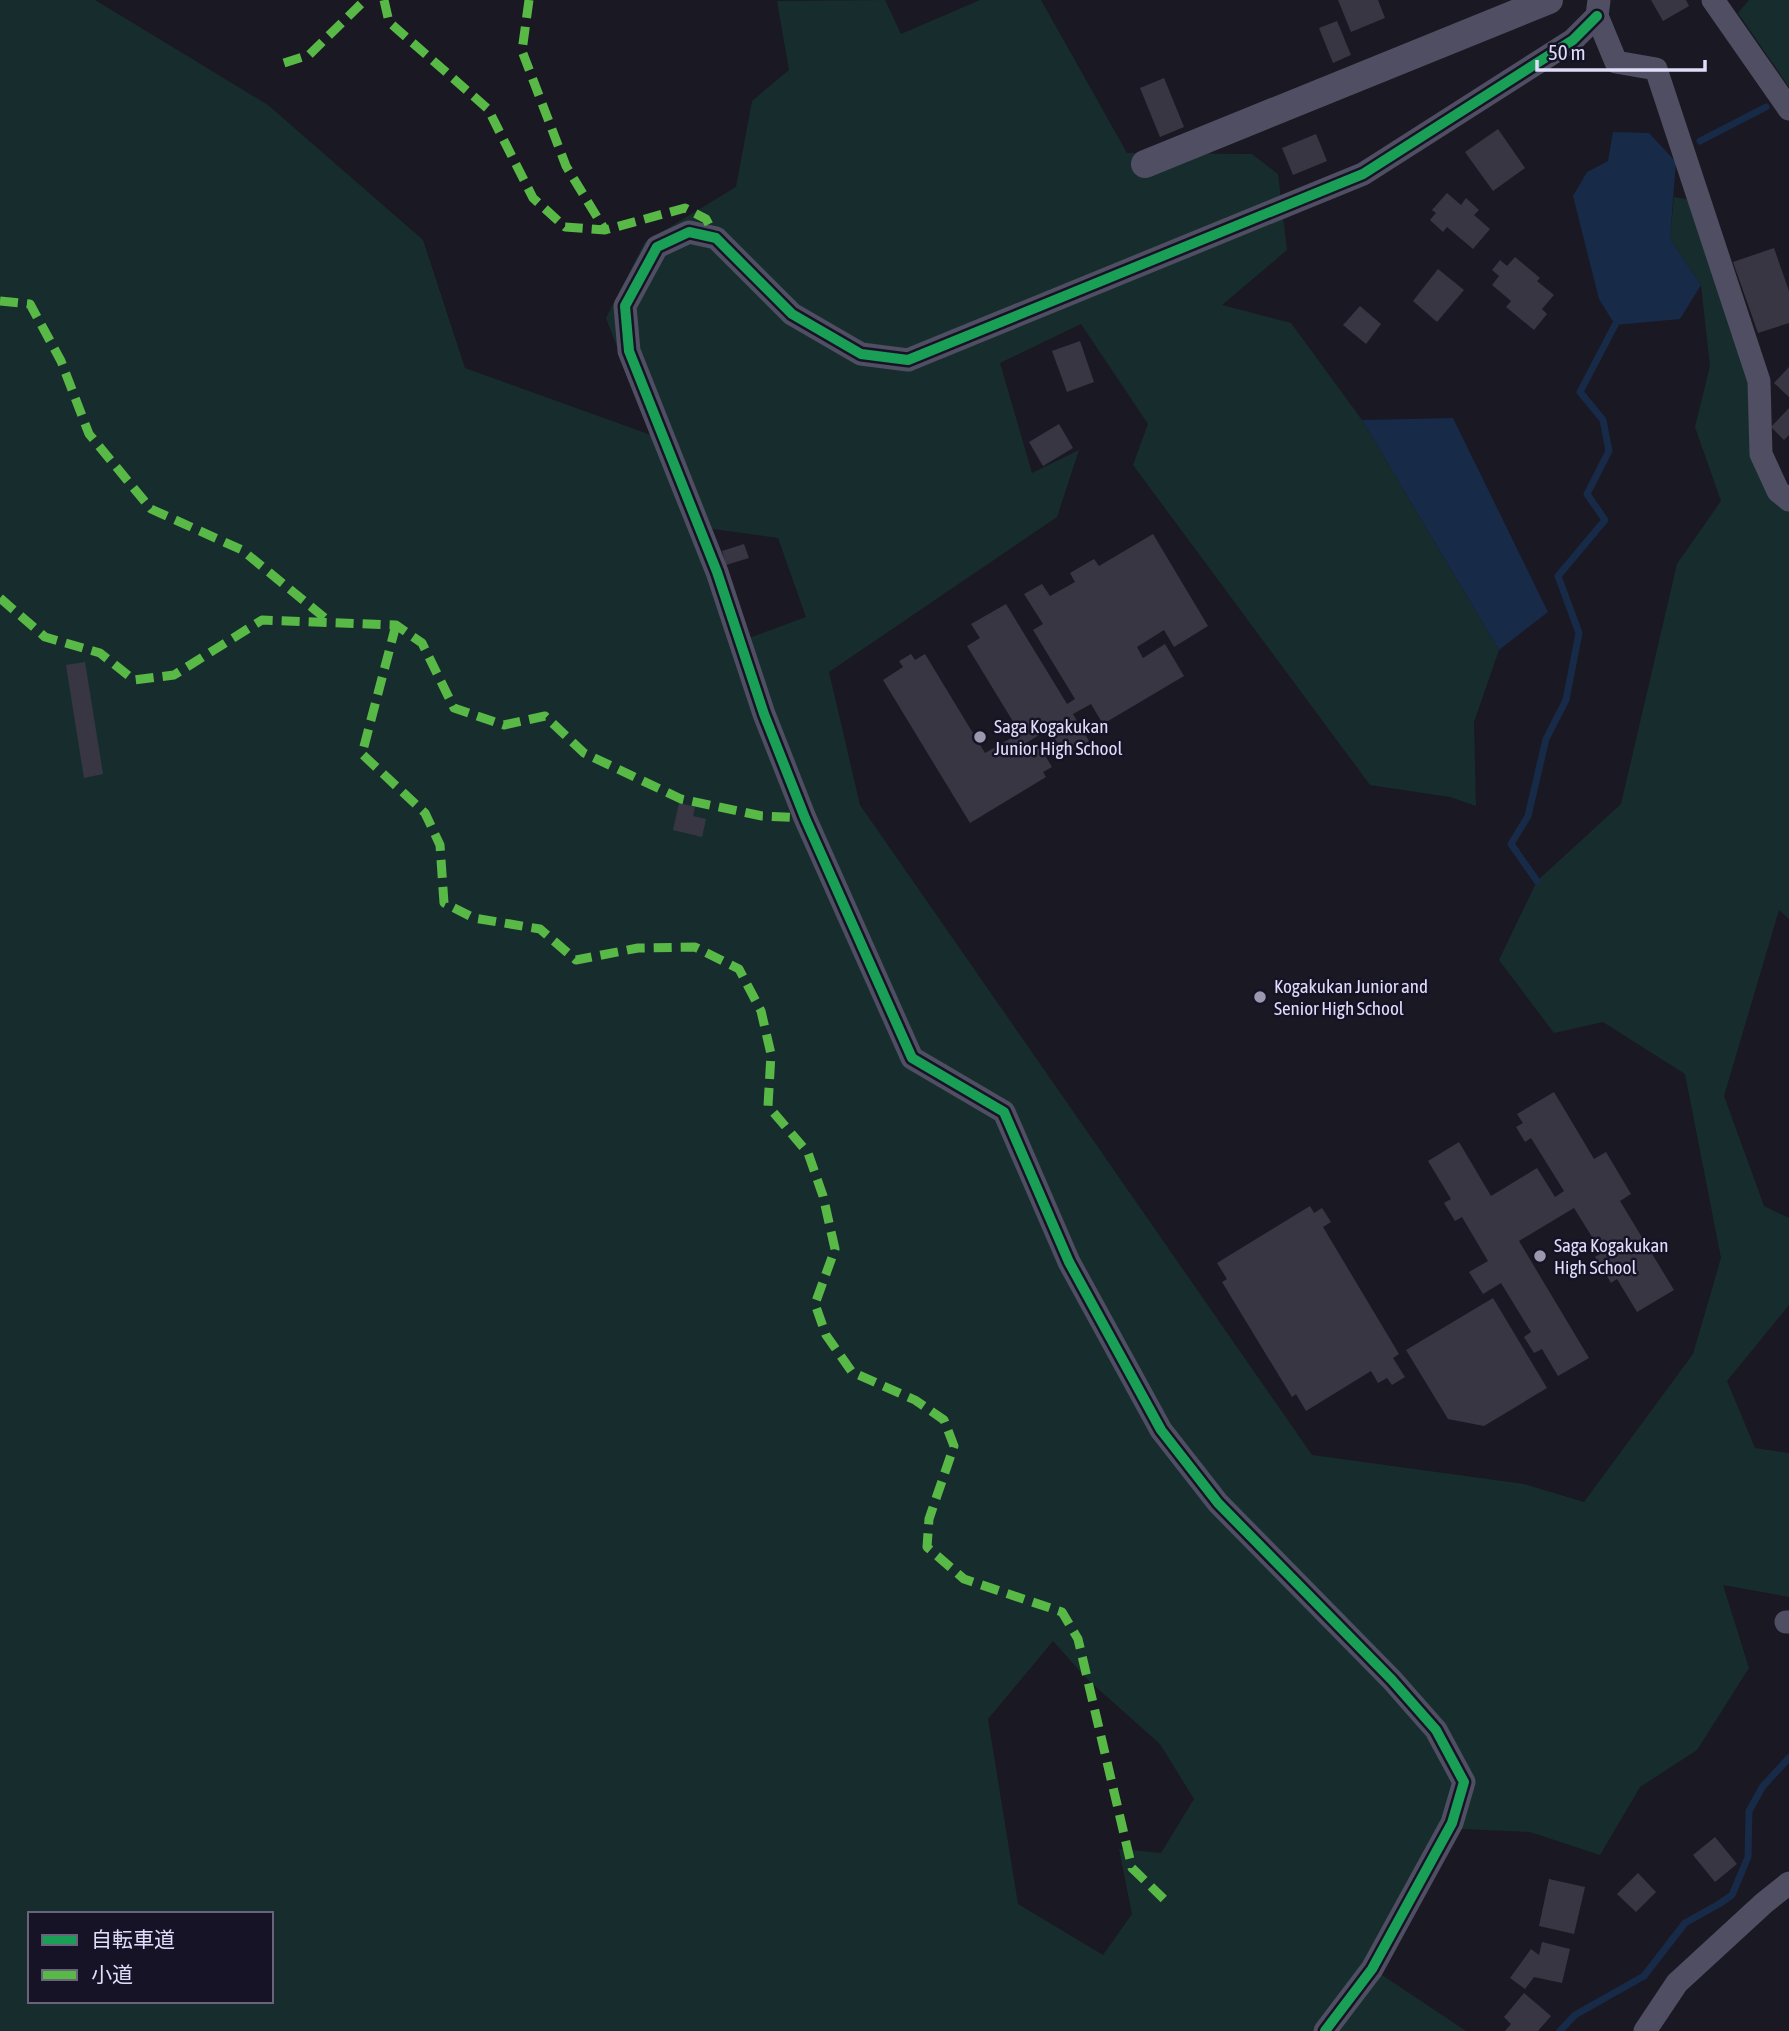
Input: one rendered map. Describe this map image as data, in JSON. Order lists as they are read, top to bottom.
{
  "places": ["Saga Kogakukan Junior High School", "Kogakukan Junior and Senior High School", "Saga Kogakukan High School"],
  "legend": ["自転車道", "小道"],
  "scale_bar": "50 m"
}
